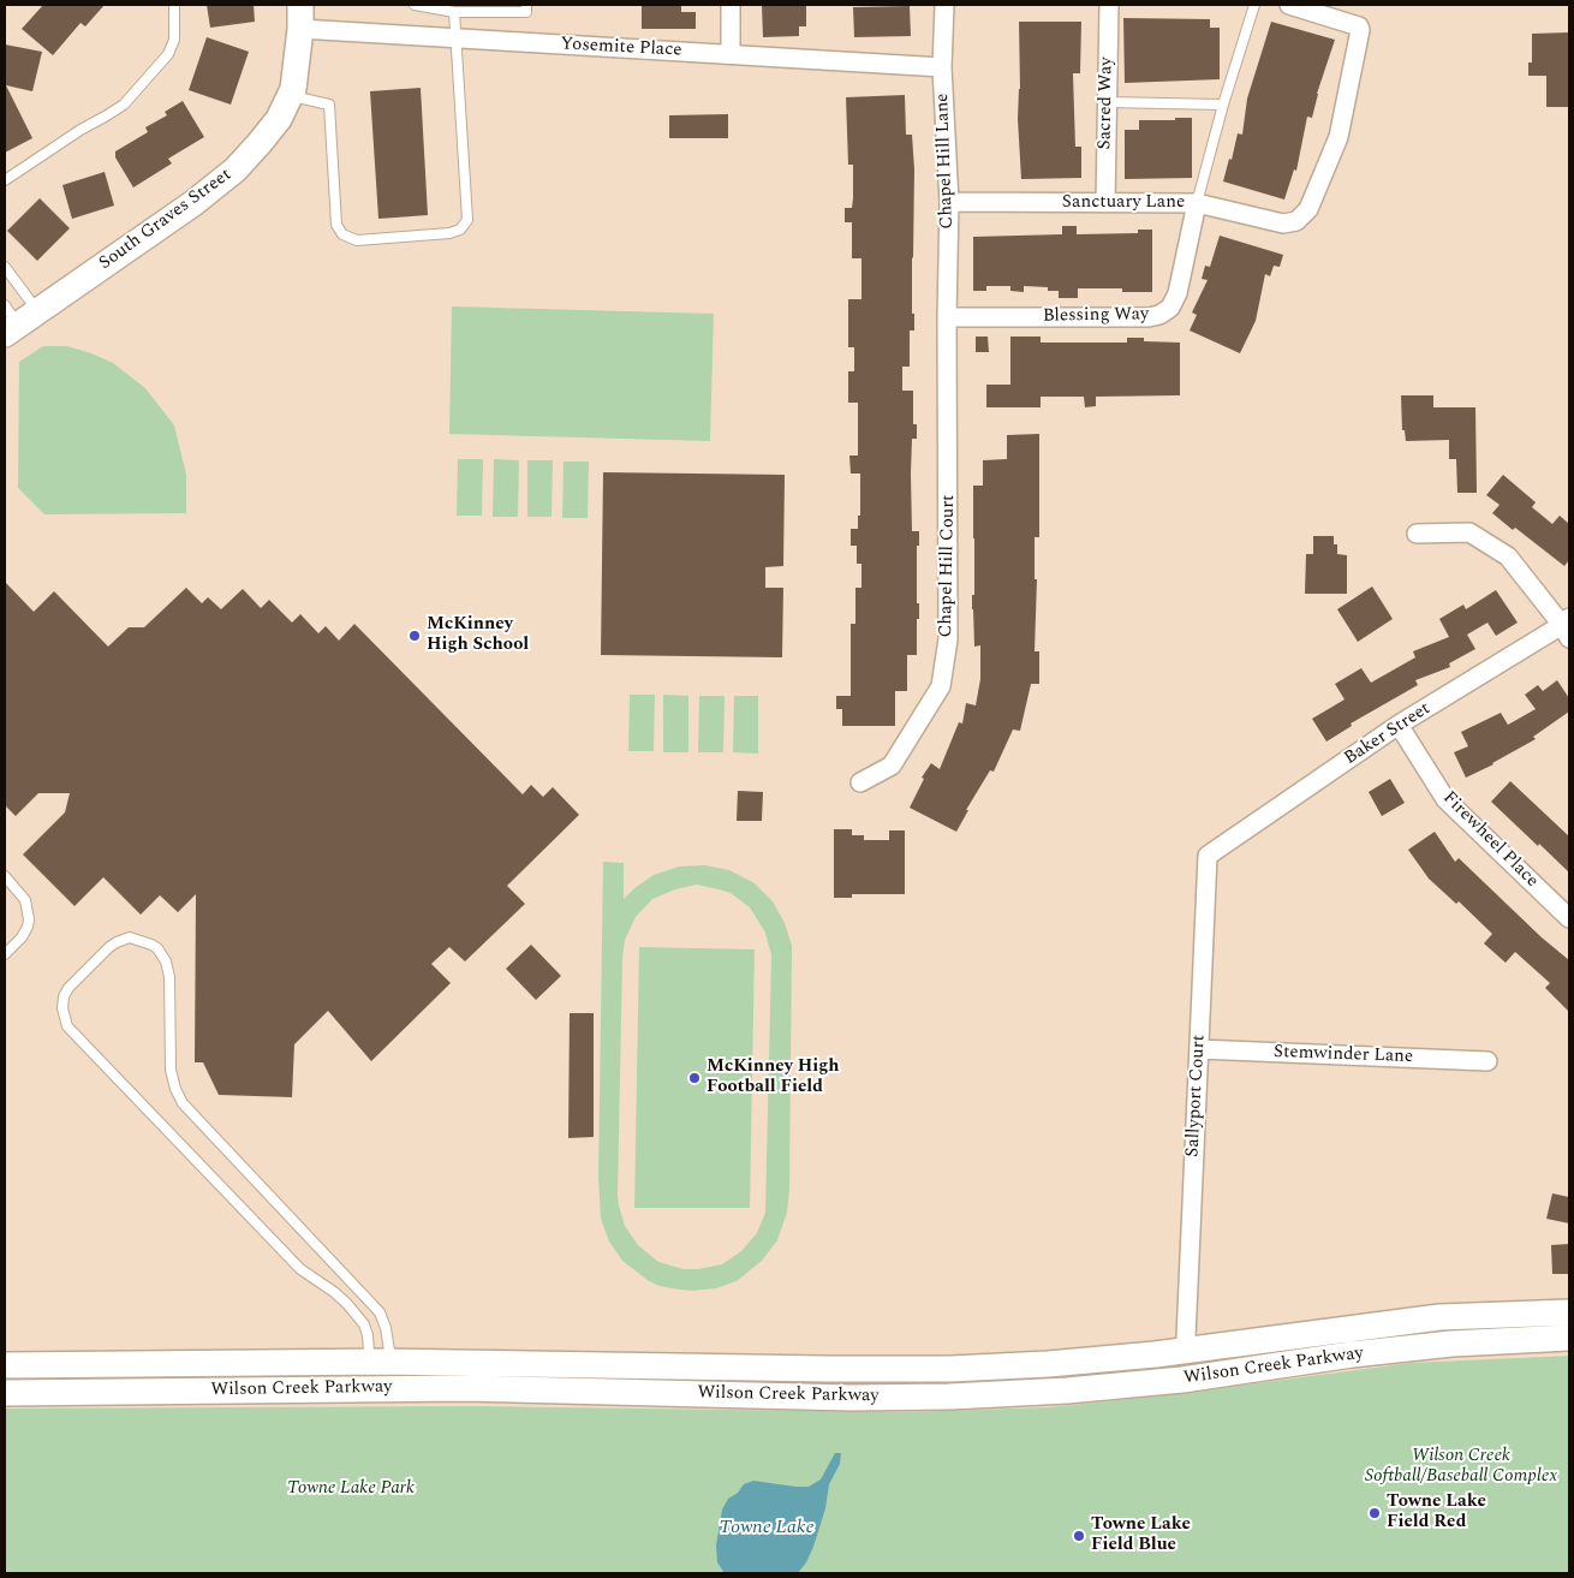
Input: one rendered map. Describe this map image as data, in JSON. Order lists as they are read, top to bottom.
{
  "streets": {
    "main road": ["South Graves Street", "Wilson Creek Parkway"],
    "street": [
      "Yosemite Place",
      "Sacred Way",
      "Chapel Hill Lane",
      "Sanctuary Lane",
      "Blessing Way",
      "Chapel Hill Court",
      "Baker Street",
      "Firewheel Place",
      "Stemwinder Lane",
      "Sallyport Court"
    ]
  },
  "crossings": [
    ["Yosemite Place", "Chapel Hill Lane"],
    ["Yosemite Place", "South Graves Street"],
    ["Sacred Way", "Sanctuary Lane"],
    ["Chapel Hill Lane", "Sanctuary Lane"],
    ["Chapel Hill Lane", "Blessing Way"],
    ["Chapel Hill Lane", "Chapel Hill Court"],
    ["Sanctuary Lane", "Blessing Way"],
    ["Blessing Way", "Chapel Hill Court"],
    ["Baker Street", "Firewheel Place"],
    ["Baker Street", "Sallyport Court"],
    ["Stemwinder Lane", "Sallyport Court"]
  ],
  "water": ["Towne Lake"],
  "parks": ["Wilson Creek Softball/Baseball Complex", "Towne Lake Park"],
  "places": [
    "McKinney High School",
    "McKinney High Football Field",
    "Towne Lake Field Red",
    "Towne Lake Field Blue"
  ]
}
